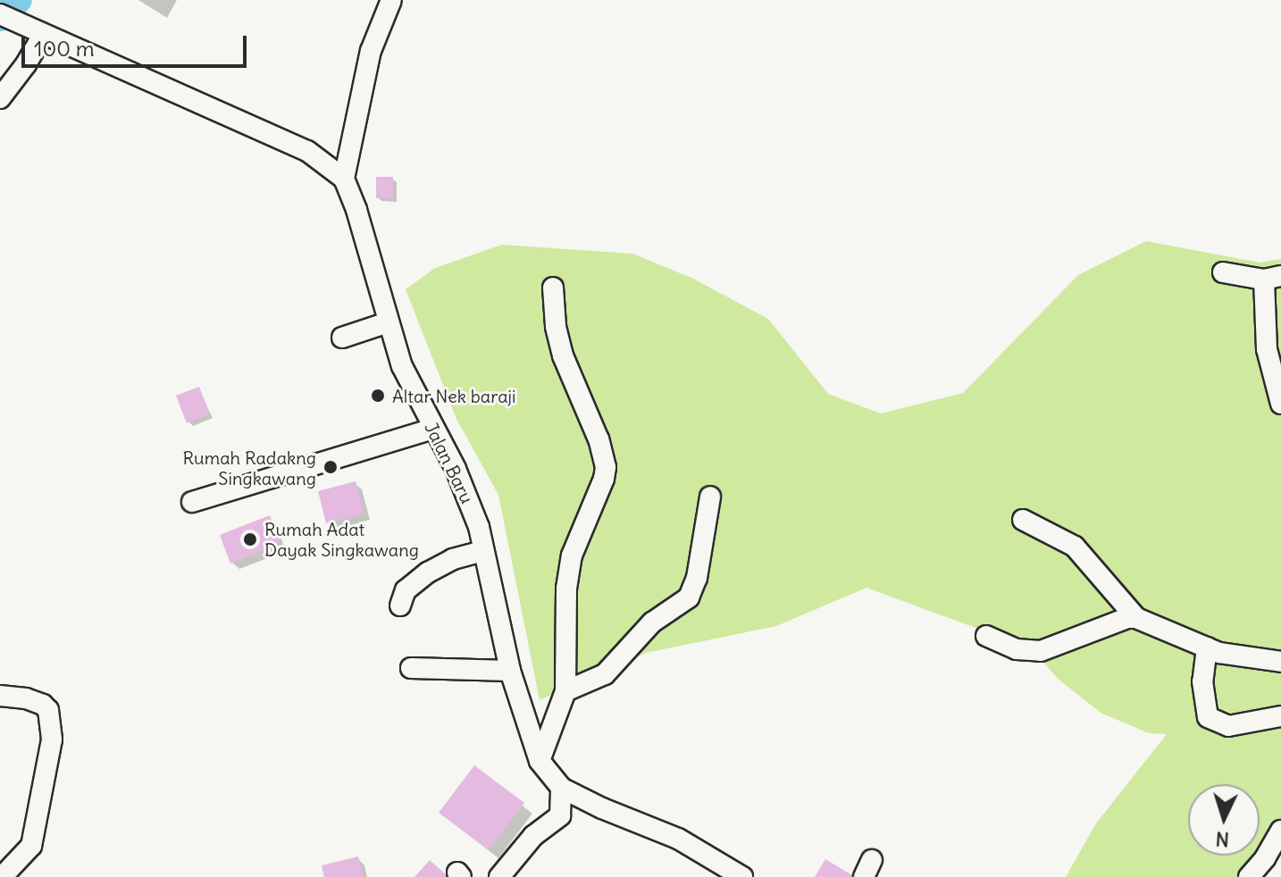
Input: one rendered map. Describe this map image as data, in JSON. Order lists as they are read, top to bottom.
{
  "streets": {
    "street": ["Jalan Baru"]
  },
  "places": ["Altar Nek baraji", "Rumah Radakng Singkawang", "Rumah Adat Dayak Singkawang"],
  "scale_bar": "100 m",
  "north": "bottom"
}
